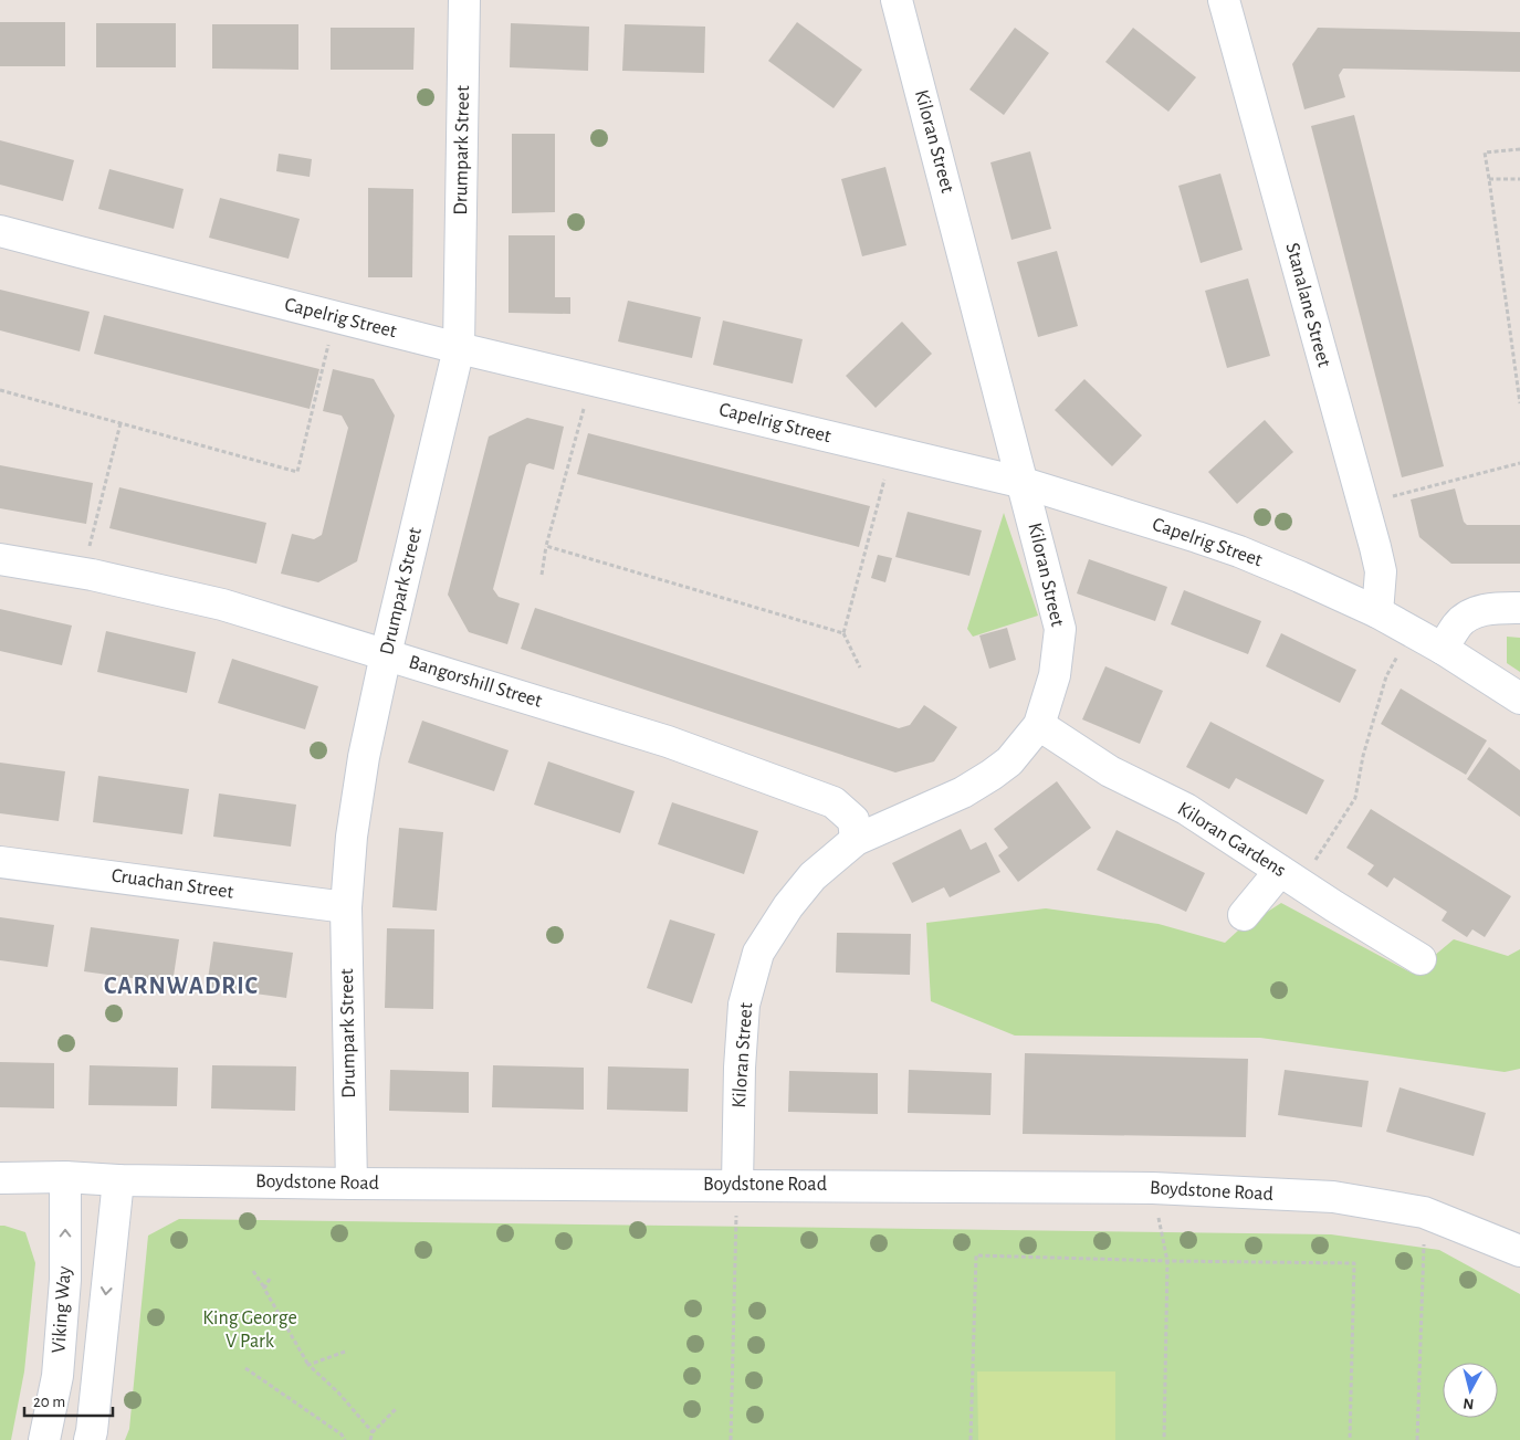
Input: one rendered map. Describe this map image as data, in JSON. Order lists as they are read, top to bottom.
{
  "streets": {
    "street": [
      "Kiloran Street",
      "Drumpark Street",
      "Stanalane Street",
      "Capelrig Street",
      "Bangorshill Street",
      "Kiloran Gardens",
      "Cruachan Street",
      "Boydstone Road",
      "Viking Way"
    ]
  },
  "crossings": [
    ["Kiloran Street", "Capelrig Street"],
    ["Kiloran Street", "Bangorshill Street"],
    ["Kiloran Street", "Kiloran Gardens"],
    ["Kiloran Street", "Boydstone Road"],
    ["Drumpark Street", "Capelrig Street"],
    ["Drumpark Street", "Bangorshill Street"],
    ["Drumpark Street", "Cruachan Street"],
    ["Drumpark Street", "Boydstone Road"],
    ["Stanalane Street", "Capelrig Street"],
    ["Boydstone Road", "Viking Way"]
  ],
  "districts": ["CARNWADRIC"],
  "parks": ["King George V Park"],
  "scale_bar": "20 m",
  "north": "bottom"
}
